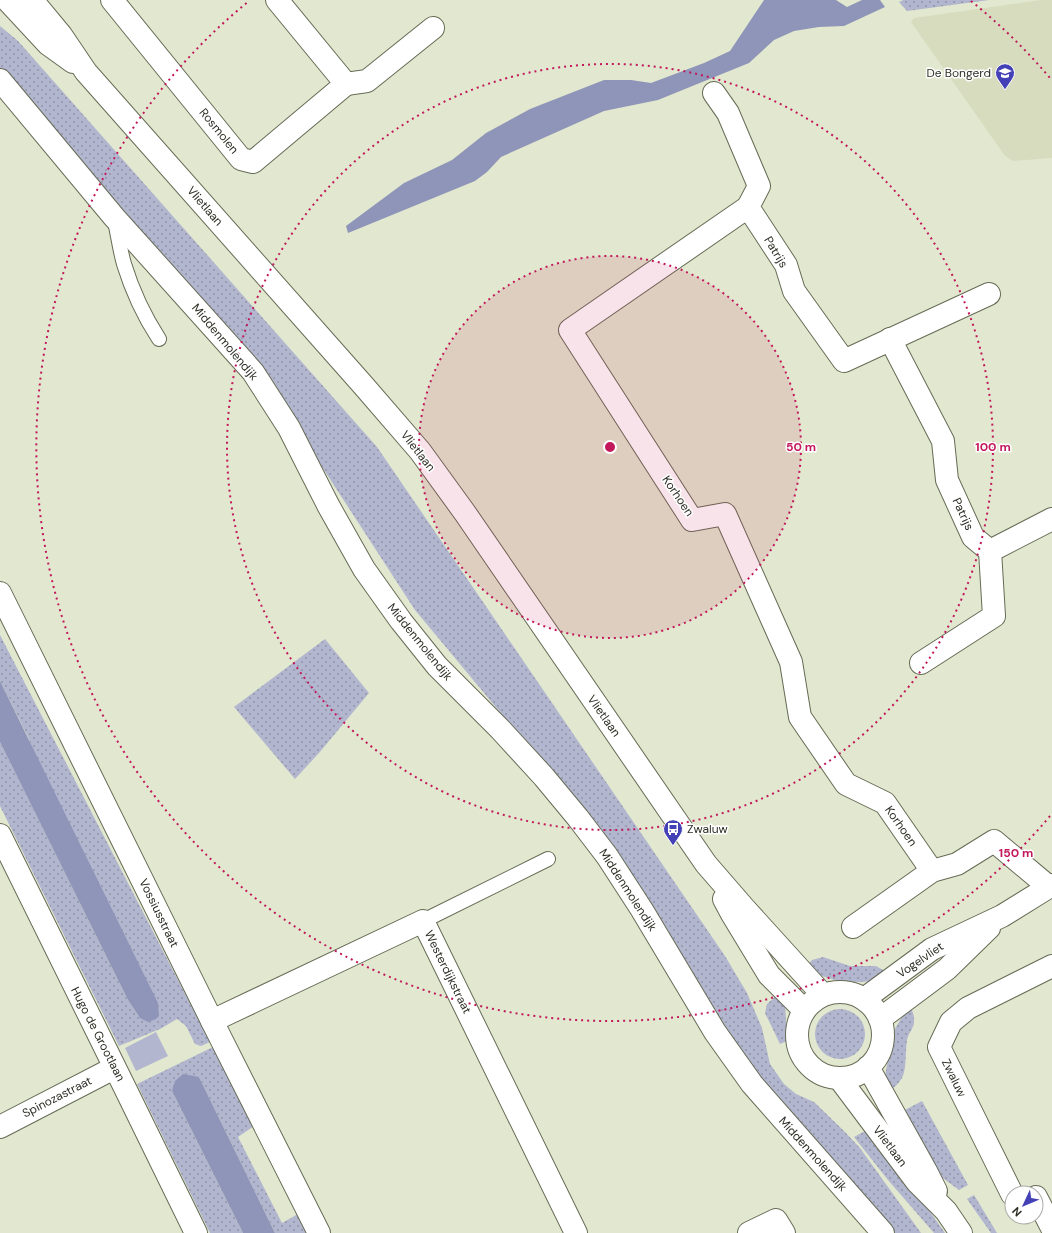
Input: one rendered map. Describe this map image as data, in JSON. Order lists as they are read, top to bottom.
{
  "streets": {
    "street": [
      "Rosmolen",
      "Vlietlaan",
      "Patrijs",
      "Middenmolendijk",
      "Korhoen",
      "Vossiusstraat",
      "Vogelvliet",
      "Westerdijkstraat",
      "Hugo de Grootlaan",
      "Zwaluw",
      "Spinozastraat"
    ]
  },
  "crossings": [
    ["Vlietlaan", "Vogelvliet"],
    ["Patrijs", "Korhoen"],
    ["Vossiusstraat", "Westerdijkstraat"],
    ["Hugo de Grootlaan", "Spinozastraat"]
  ],
  "places": {
    "school or university": ["De Bongerd"],
    "bus stop": ["Zwaluw"]
  },
  "north": "bottom left",
  "rings": ["50 m", "100 m", "150 m"]
}
